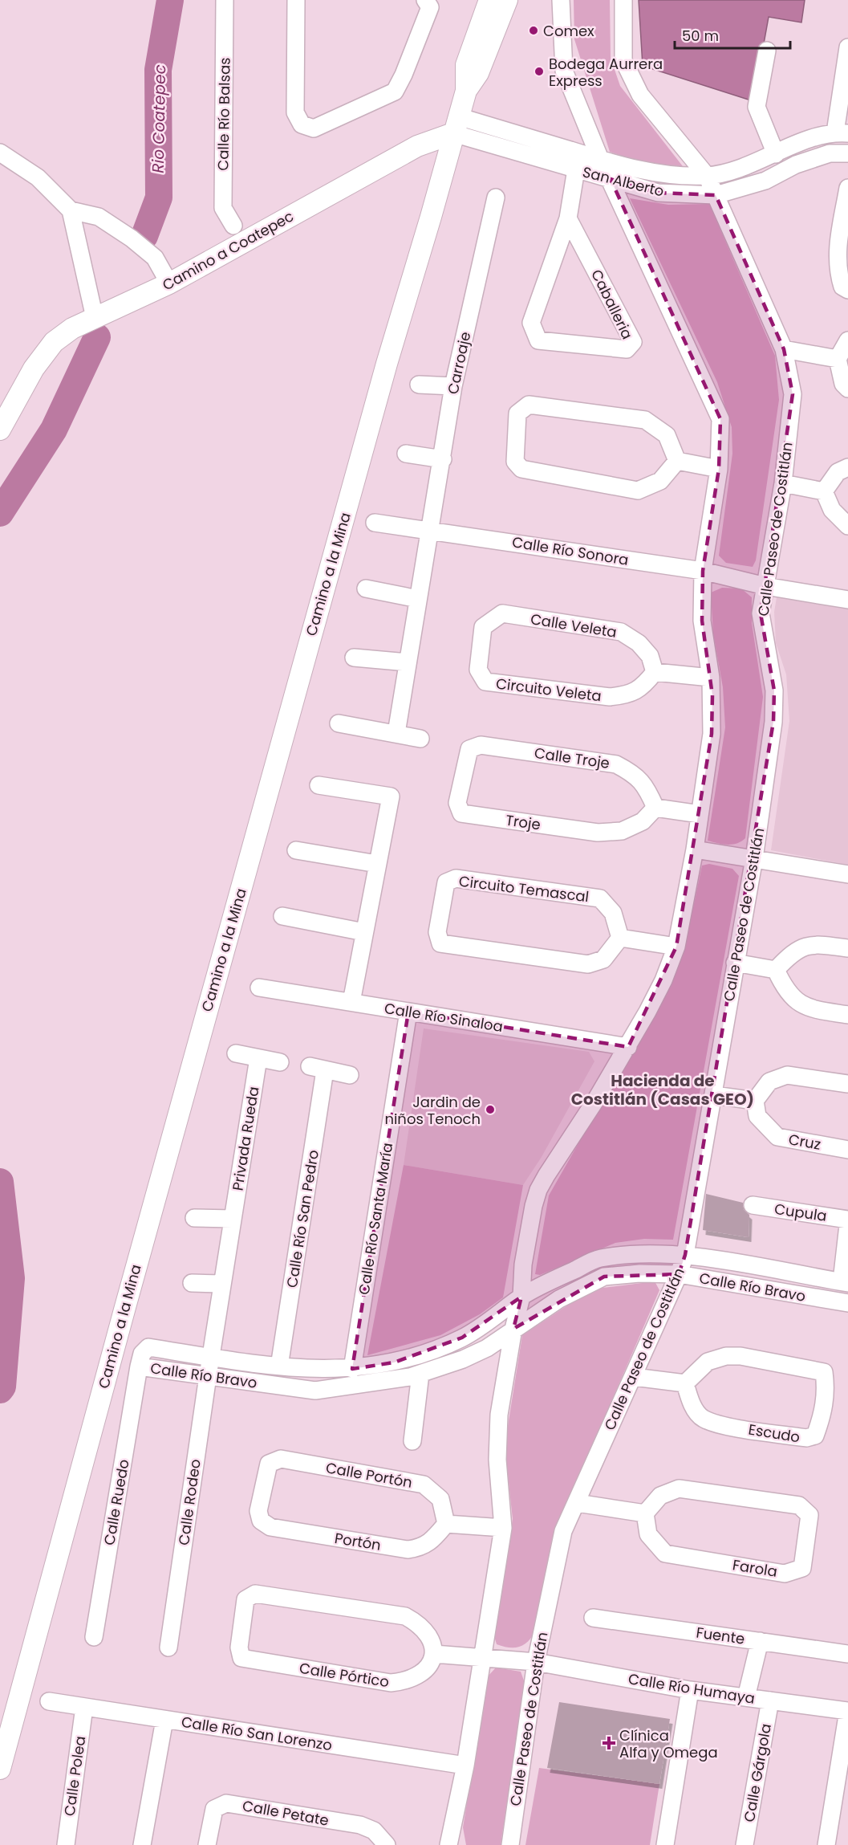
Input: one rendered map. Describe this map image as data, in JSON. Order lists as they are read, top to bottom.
{
  "streets": {
    "main road": ["Camino a Coatepec", "Camino a la Mina"],
    "street": [
      "Calle Río Balsas",
      "San Alberto",
      "Caballeria",
      "Carroaje",
      "Calle Paseo de Costitlán",
      "Calle Río Sonora",
      "Calle Veleta",
      "Circuito Veleta",
      "Calle Troje",
      "Troje",
      "Circuito Temascal",
      "Calle Río Sinaloa",
      "Privada Rueda",
      "Cruz",
      "Cupula",
      "Calle Río San Pedro",
      "Calle Río Santa María",
      "Calle Río Bravo",
      "Escudo",
      "Calle Portón",
      "Calle Ruedo",
      "Calle Rodeo",
      "Portón",
      "Farola",
      "Fuente",
      "Calle Pórtico",
      "Calle Río Humaya",
      "Calle Río San Lorenzo",
      "Calle Gárgola",
      "Calle Polea",
      "Calle Petate"
    ]
  },
  "crossings": [
    ["San Alberto", "Camino a Coatepec"],
    ["San Alberto", "Caballeria"],
    ["San Alberto", "Calle Paseo de Costitlán"],
    ["San Alberto", "Camino a la Mina"],
    ["Camino a Coatepec", "Camino a la Mina"],
    ["Carroaje", "Calle Río Sonora"],
    ["Calle Paseo de Costitlán", "Calle Río Sonora"],
    ["Calle Paseo de Costitlán", "Calle Río Bravo"],
    ["Calle Paseo de Costitlán", "Calle Río Humaya"],
    ["Calle Veleta", "Circuito Veleta"],
    ["Calle Troje", "Troje"],
    ["Calle Río Sinaloa", "Calle Río Santa María"],
    ["Privada Rueda", "Calle Río Bravo"],
    ["Privada Rueda", "Calle Rodeo"],
    ["Calle Río San Pedro", "Calle Río Bravo"],
    ["Calle Río Santa María", "Calle Río Bravo"],
    ["Calle Río Bravo", "Calle Ruedo"],
    ["Calle Río Bravo", "Calle Rodeo"],
    ["Calle Portón", "Portón"],
    ["Calle Pórtico", "Calle Río Humaya"],
    ["Calle Río Humaya", "Calle Gárgola"],
    ["Calle Río San Lorenzo", "Calle Polea"]
  ],
  "districts": ["Hacienda de Costitlán (Casas GEO)"],
  "water": ["Rio Coatepec"],
  "places": {
    "other": ["Comex", "Bodega Aurrera Express", "Jardin de niños Tenoch"],
    "health": ["Clínica Alfa y Omega"]
  },
  "scale_bar": "50 m"
}
